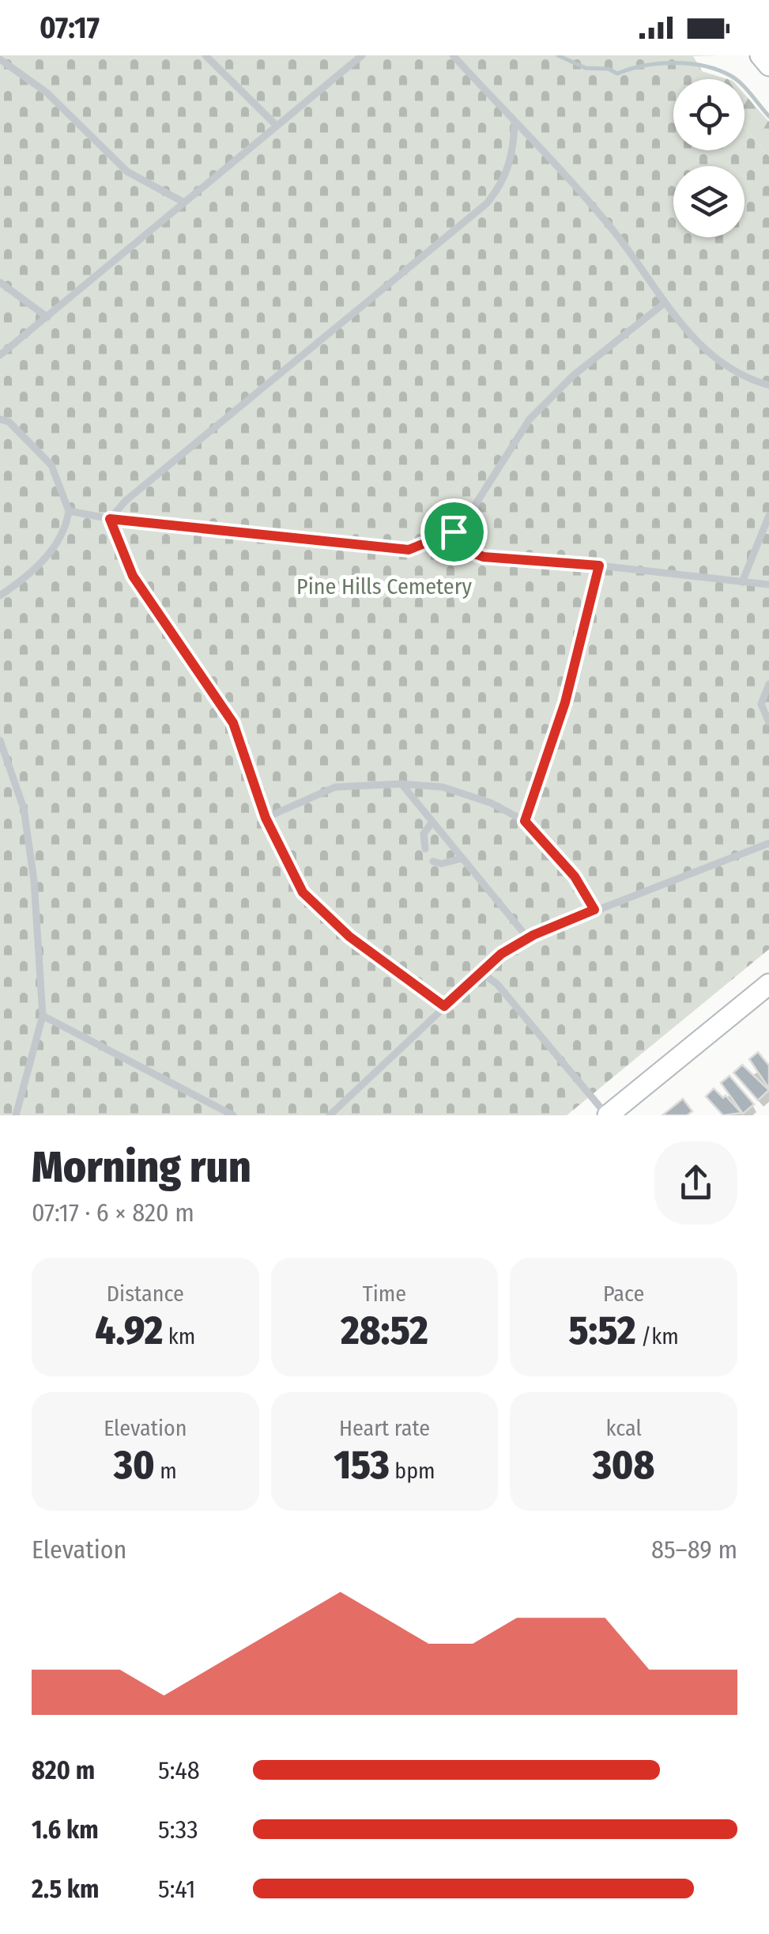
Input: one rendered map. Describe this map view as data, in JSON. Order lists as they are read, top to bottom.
{
  "parks": ["Pine Hills Cemetery"],
  "page": {
    "status": "07:17",
    "heading": ["Morning run", "07:17 · 6 × 820 m"],
    "stats": [
      ["Distance", "4.92 km"],
      ["Time", "28:52"],
      ["Pace", "5:52 /km"],
      ["Elevation", "30 m"],
      ["Heart rate", "153 bpm"],
      ["kcal", "308"]
    ],
    "chart": ["Elevation", "85–89 m"],
    "list": [
      {
        "name": "820 m",
        "note": "5:48"
      },
      {
        "name": "1.6 km",
        "note": "5:33"
      },
      {
        "name": "2.5 km",
        "note": "5:41"
      }
    ]
  }
}
